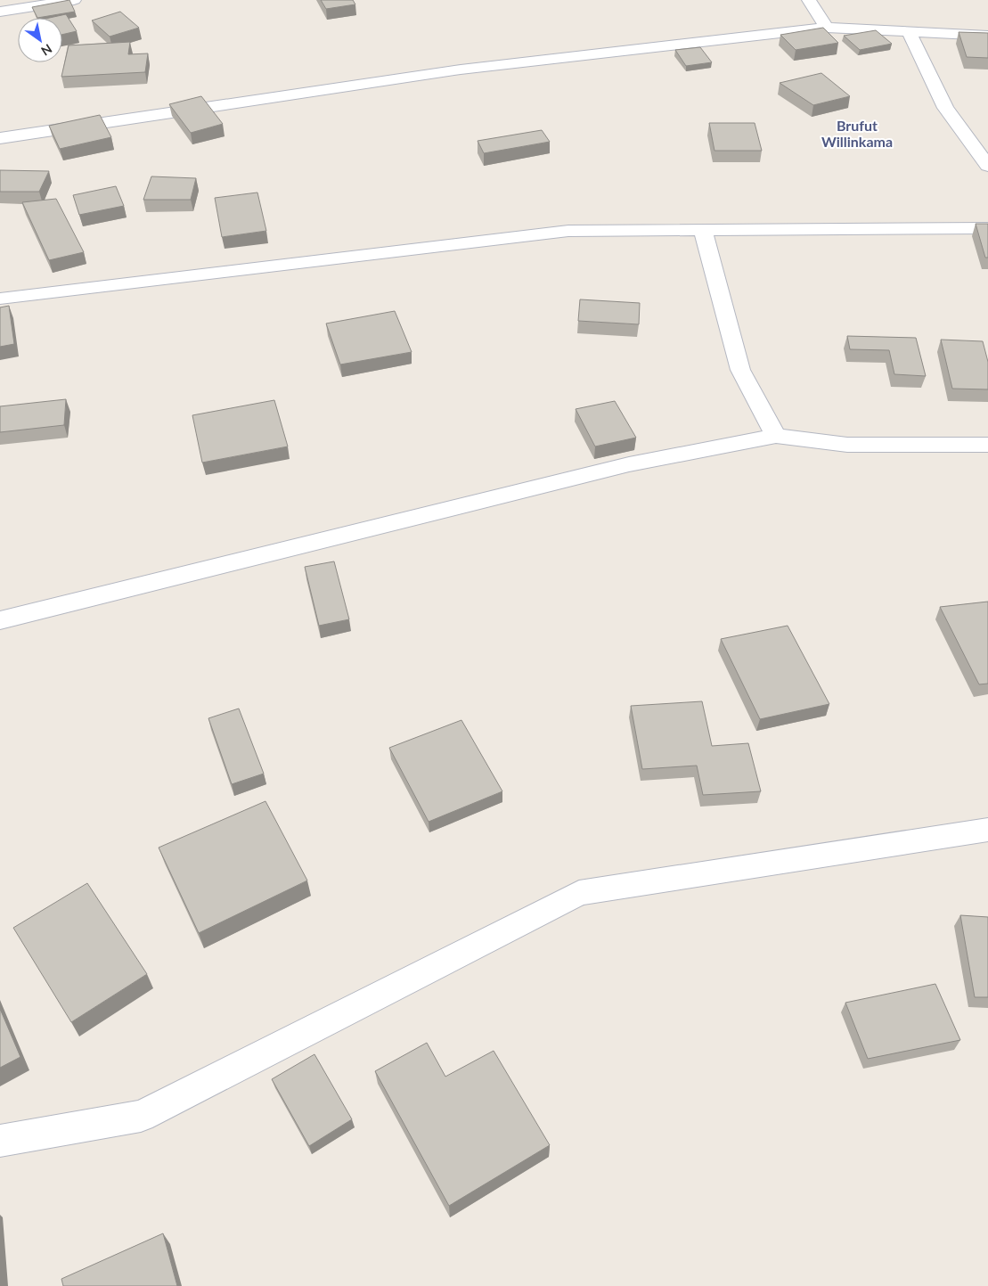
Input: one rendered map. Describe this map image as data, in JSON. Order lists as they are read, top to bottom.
{
  "districts": ["Brufut Willinkama"],
  "north": "bottom right"
}
